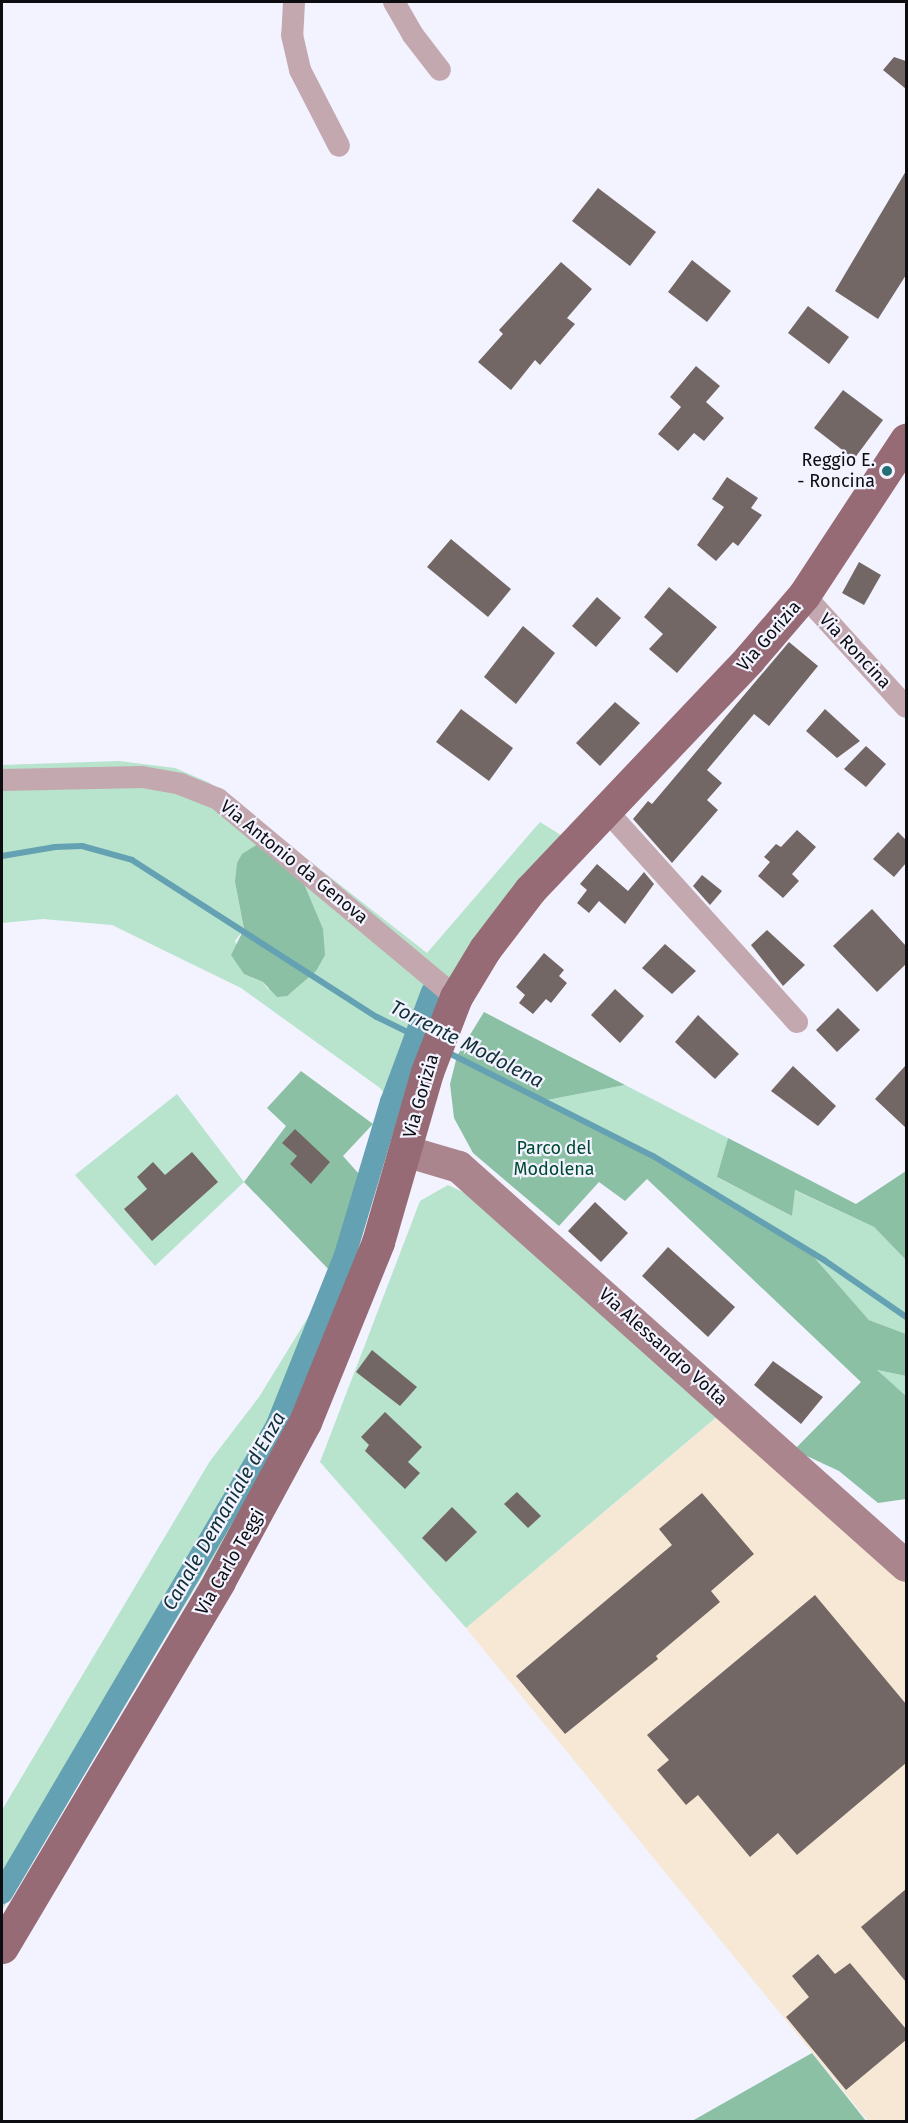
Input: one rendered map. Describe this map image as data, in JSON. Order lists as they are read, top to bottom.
{
  "streets": {
    "main road": ["Via Gorizia", "Via Carlo Teggi"],
    "street": ["Via Roncina", "Via Antonio da Genova", "Via Alessandro Volta"]
  },
  "crossings": [
    ["Via Gorizia", "Via Roncina"],
    ["Via Gorizia", "Via Antonio da Genova"],
    ["Via Gorizia", "Via Alessandro Volta"],
    ["Via Gorizia", "Via Carlo Teggi"],
    ["Via Alessandro Volta", "Via Carlo Teggi"]
  ],
  "water": ["Torrente Modolena", "Canale Demaniale d'Enza"],
  "parks": ["Parco del Modolena"],
  "places": ["Reggio E. - Roncina"]
}
